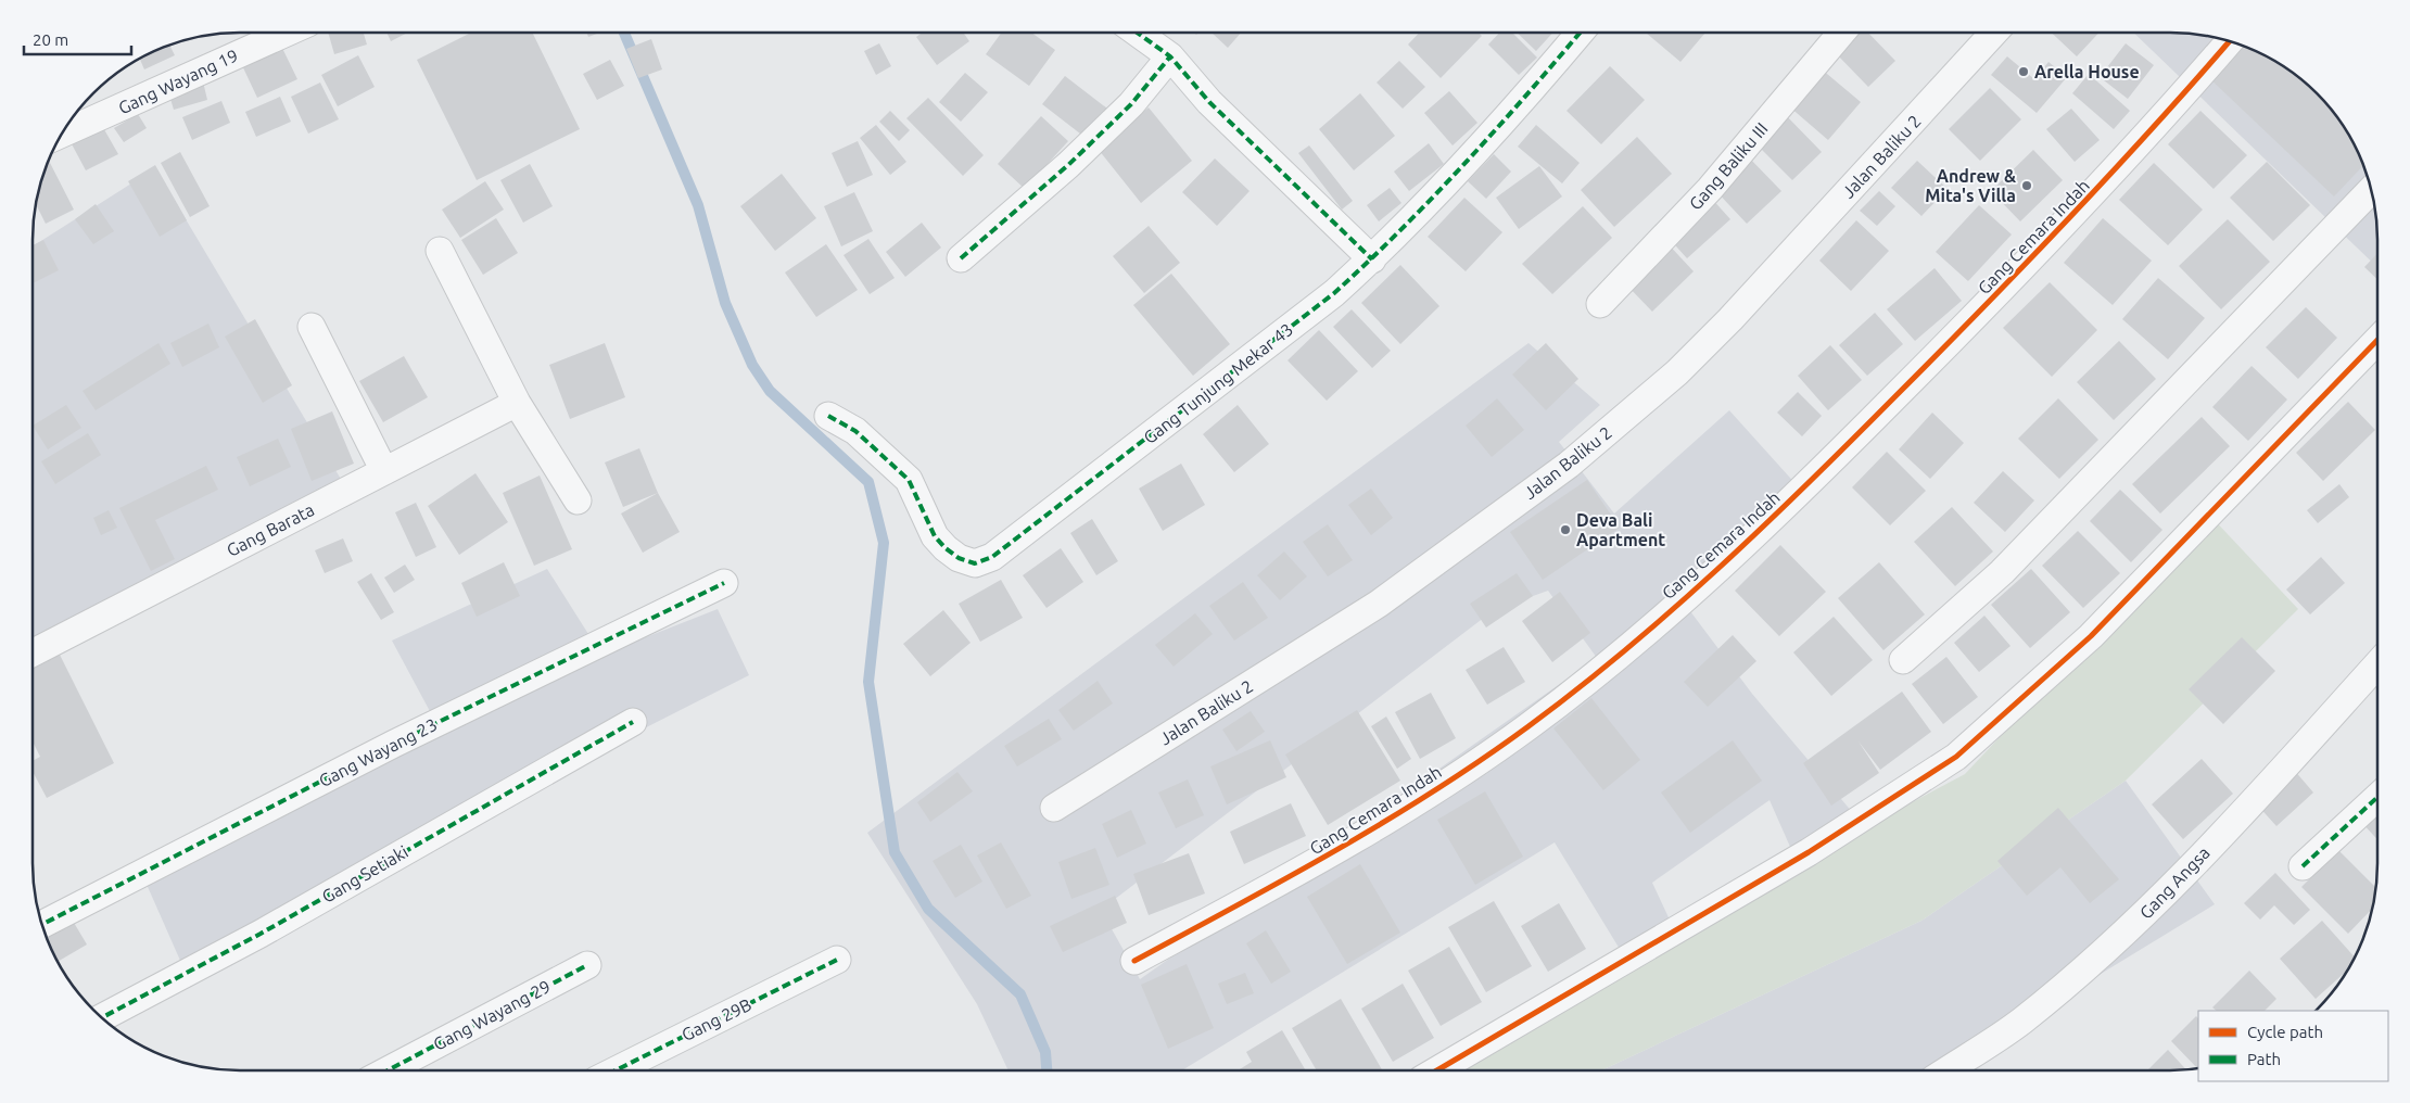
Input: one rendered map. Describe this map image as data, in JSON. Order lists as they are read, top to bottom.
{
  "streets": {
    "street": [
      "Gang Wayang 19",
      "Jalan Baliku 2",
      "Gang Baliku III",
      "Gang Cemara Indah",
      "Gang Tunjung Mekar 43",
      "Gang Barata",
      "Gang Wayang 23",
      "Gang Setiaki",
      "Gang Angsa",
      "Gang Wayang 29",
      "Gang 29B"
    ]
  },
  "places": ["Arella House", "Andrew & Mita's Villa", "Deva Bali Apartment"],
  "legend": ["Cycle path", "Path"],
  "scale_bar": "20 m"
}
